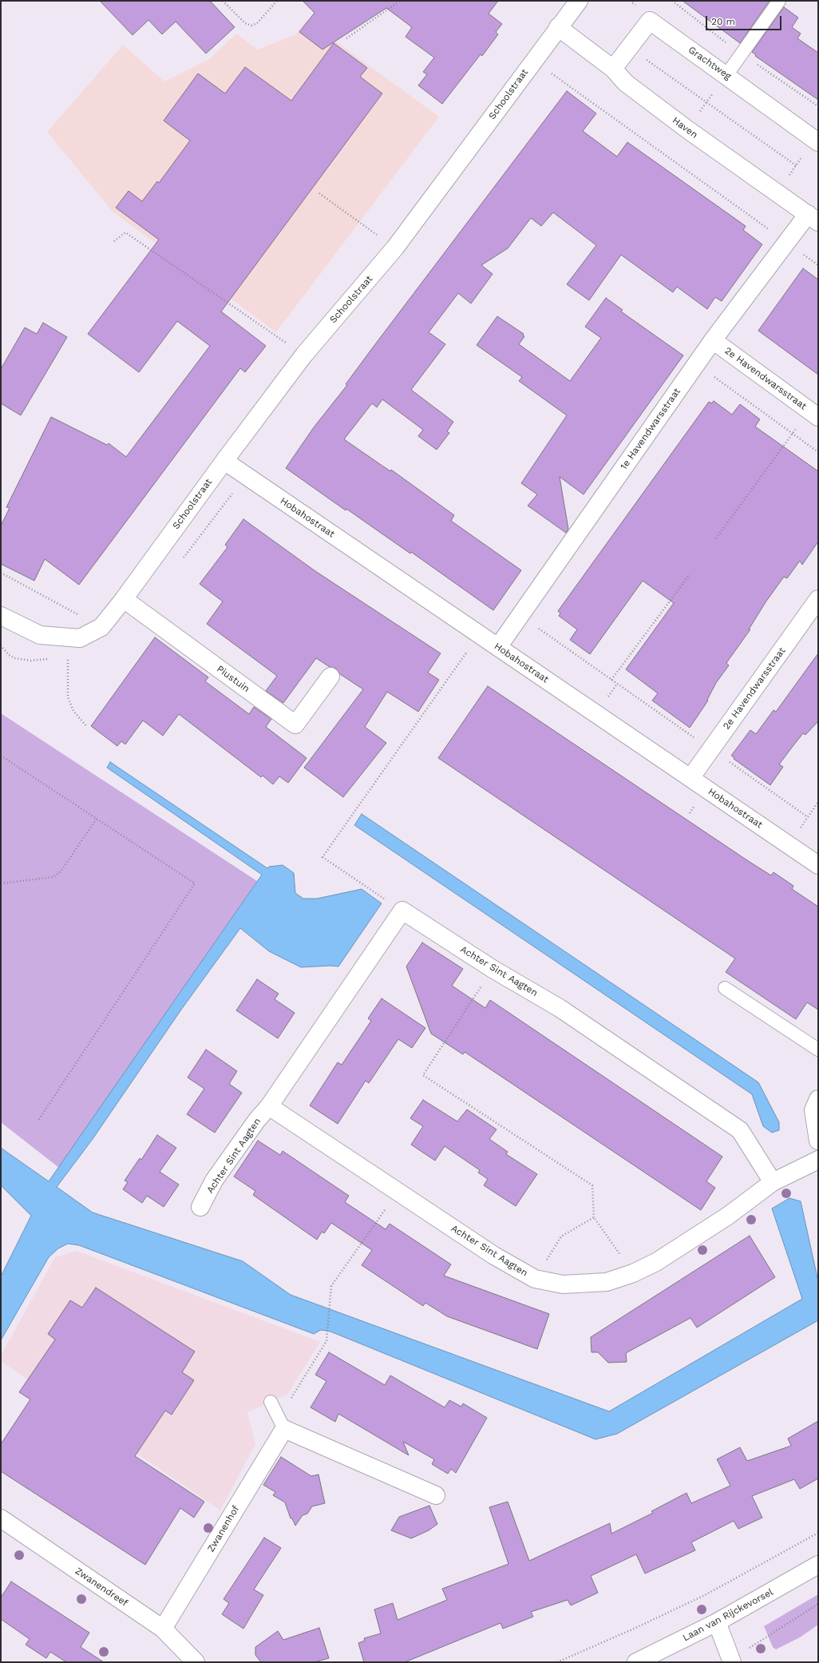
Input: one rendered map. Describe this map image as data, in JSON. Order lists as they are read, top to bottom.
{
  "streets": {
    "street": [
      "Grachtweg",
      "Schoolstraat",
      "Haven",
      "2e Havendwarsstraat",
      "1e Havendwarsstraat",
      "Hobahostraat",
      "Piustuin",
      "Achter Sint Aagten",
      "Zwanenhof",
      "Zwanendreef",
      "Laan van Rijckevorsel"
    ]
  },
  "crossings": [
    ["Grachtweg", "Haven"],
    ["Schoolstraat", "Haven"],
    ["Schoolstraat", "Hobahostraat"],
    ["Schoolstraat", "Piustuin"],
    ["Haven", "1e Havendwarsstraat"],
    ["2e Havendwarsstraat", "1e Havendwarsstraat"],
    ["2e Havendwarsstraat", "Hobahostraat"],
    ["1e Havendwarsstraat", "Hobahostraat"],
    ["Zwanenhof", "Zwanendreef"]
  ],
  "scale_bar": "20 m"
}
